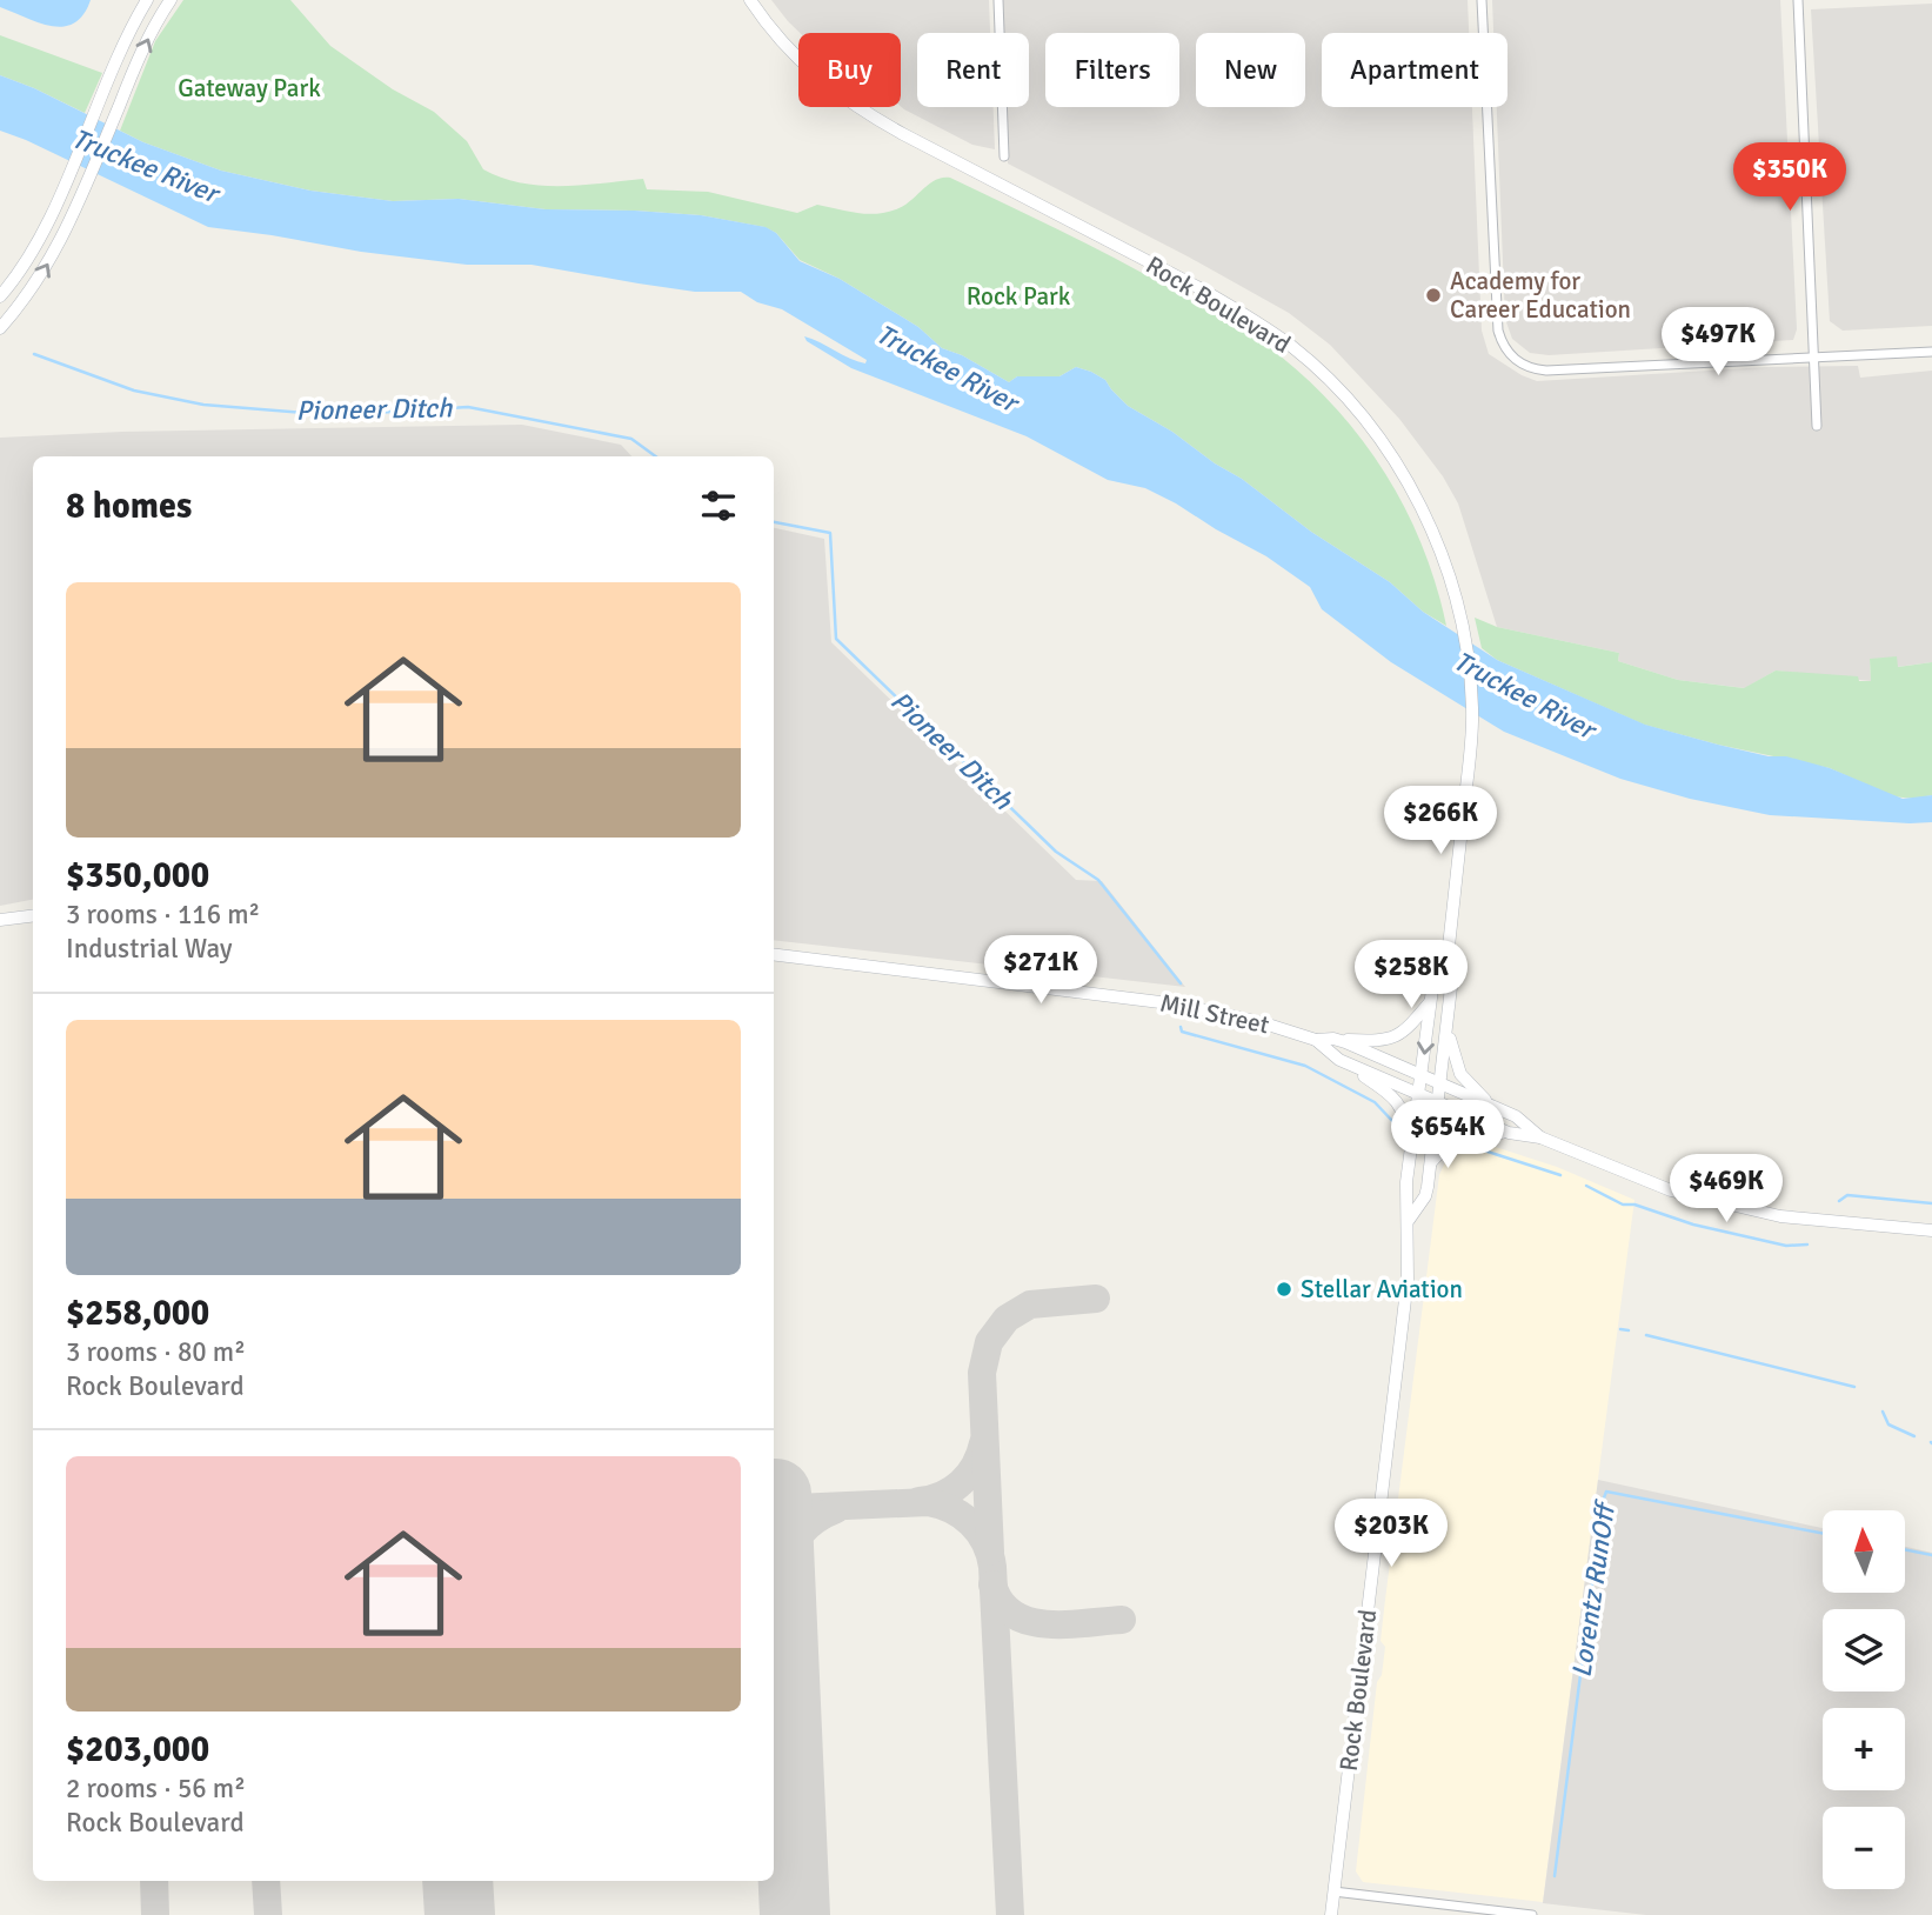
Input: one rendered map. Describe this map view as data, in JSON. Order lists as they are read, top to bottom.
{
  "streets": {
    "main road": ["Rock Boulevard", "Mill Street"]
  },
  "crossings": [
    ["Rock Boulevard", "Mill Street"]
  ],
  "water": ["Truckee River", "Pioneer Ditch", "Lorentz RunOff"],
  "parks": ["Gateway Park", "Rock Park"],
  "places": ["Academy for Career Education", "Stellar Aviation"],
  "north": "top",
  "page": {
    "chip": [
      "Buy",
      "Rent",
      "Filters",
      "New",
      "Apartment"
    ],
    "price": [
      "$350K",
      "$497K",
      "$266K",
      "$271K",
      "$258K",
      "$654K",
      "$469K",
      "$203K"
    ],
    "heading": "8 homes",
    "list": [
      {
        "name": "$350,000",
        "note": "3 rooms · 116 m² · Industrial Way"
      },
      {
        "name": "$258,000",
        "note": "3 rooms · 80 m² · Rock Boulevard"
      },
      {
        "name": "$203,000",
        "note": "2 rooms · 56 m² · Rock Boulevard"
      }
    ],
    "map_buttons": ["+", "−"]
  }
}
